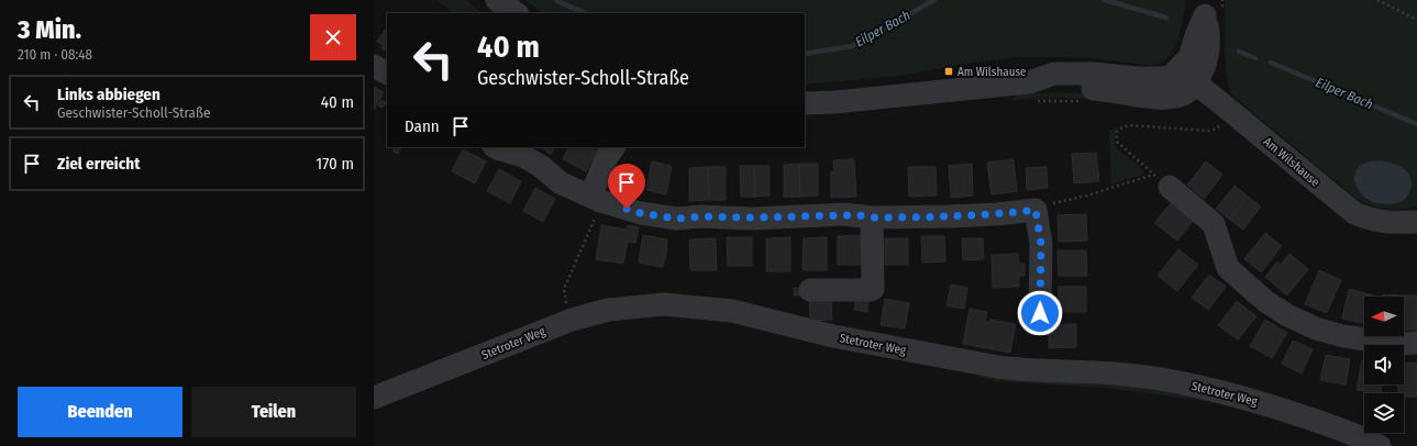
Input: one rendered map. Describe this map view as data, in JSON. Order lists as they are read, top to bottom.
{
  "streets": {
    "street": ["Am Wilshause", "Stetroter Weg"]
  },
  "water": ["Eilper Bach"],
  "places": {
    "transit": ["Am Wilshause"]
  },
  "north": "left",
  "page": {
    "heading": ["3 Min.", "210 m · 08:48"],
    "turn": ["40 m", "Geschwister-Scholl-Straße"],
    "list": [
      {
        "name": "Links abbiegen",
        "note": "Geschwister-Scholl-Straße",
        "value": "40 m"
      },
      {
        "name": "Ziel erreicht",
        "value": "170 m"
      }
    ],
    "then": "Dann",
    "buttons": ["Beenden", "Teilen"]
  }
}
